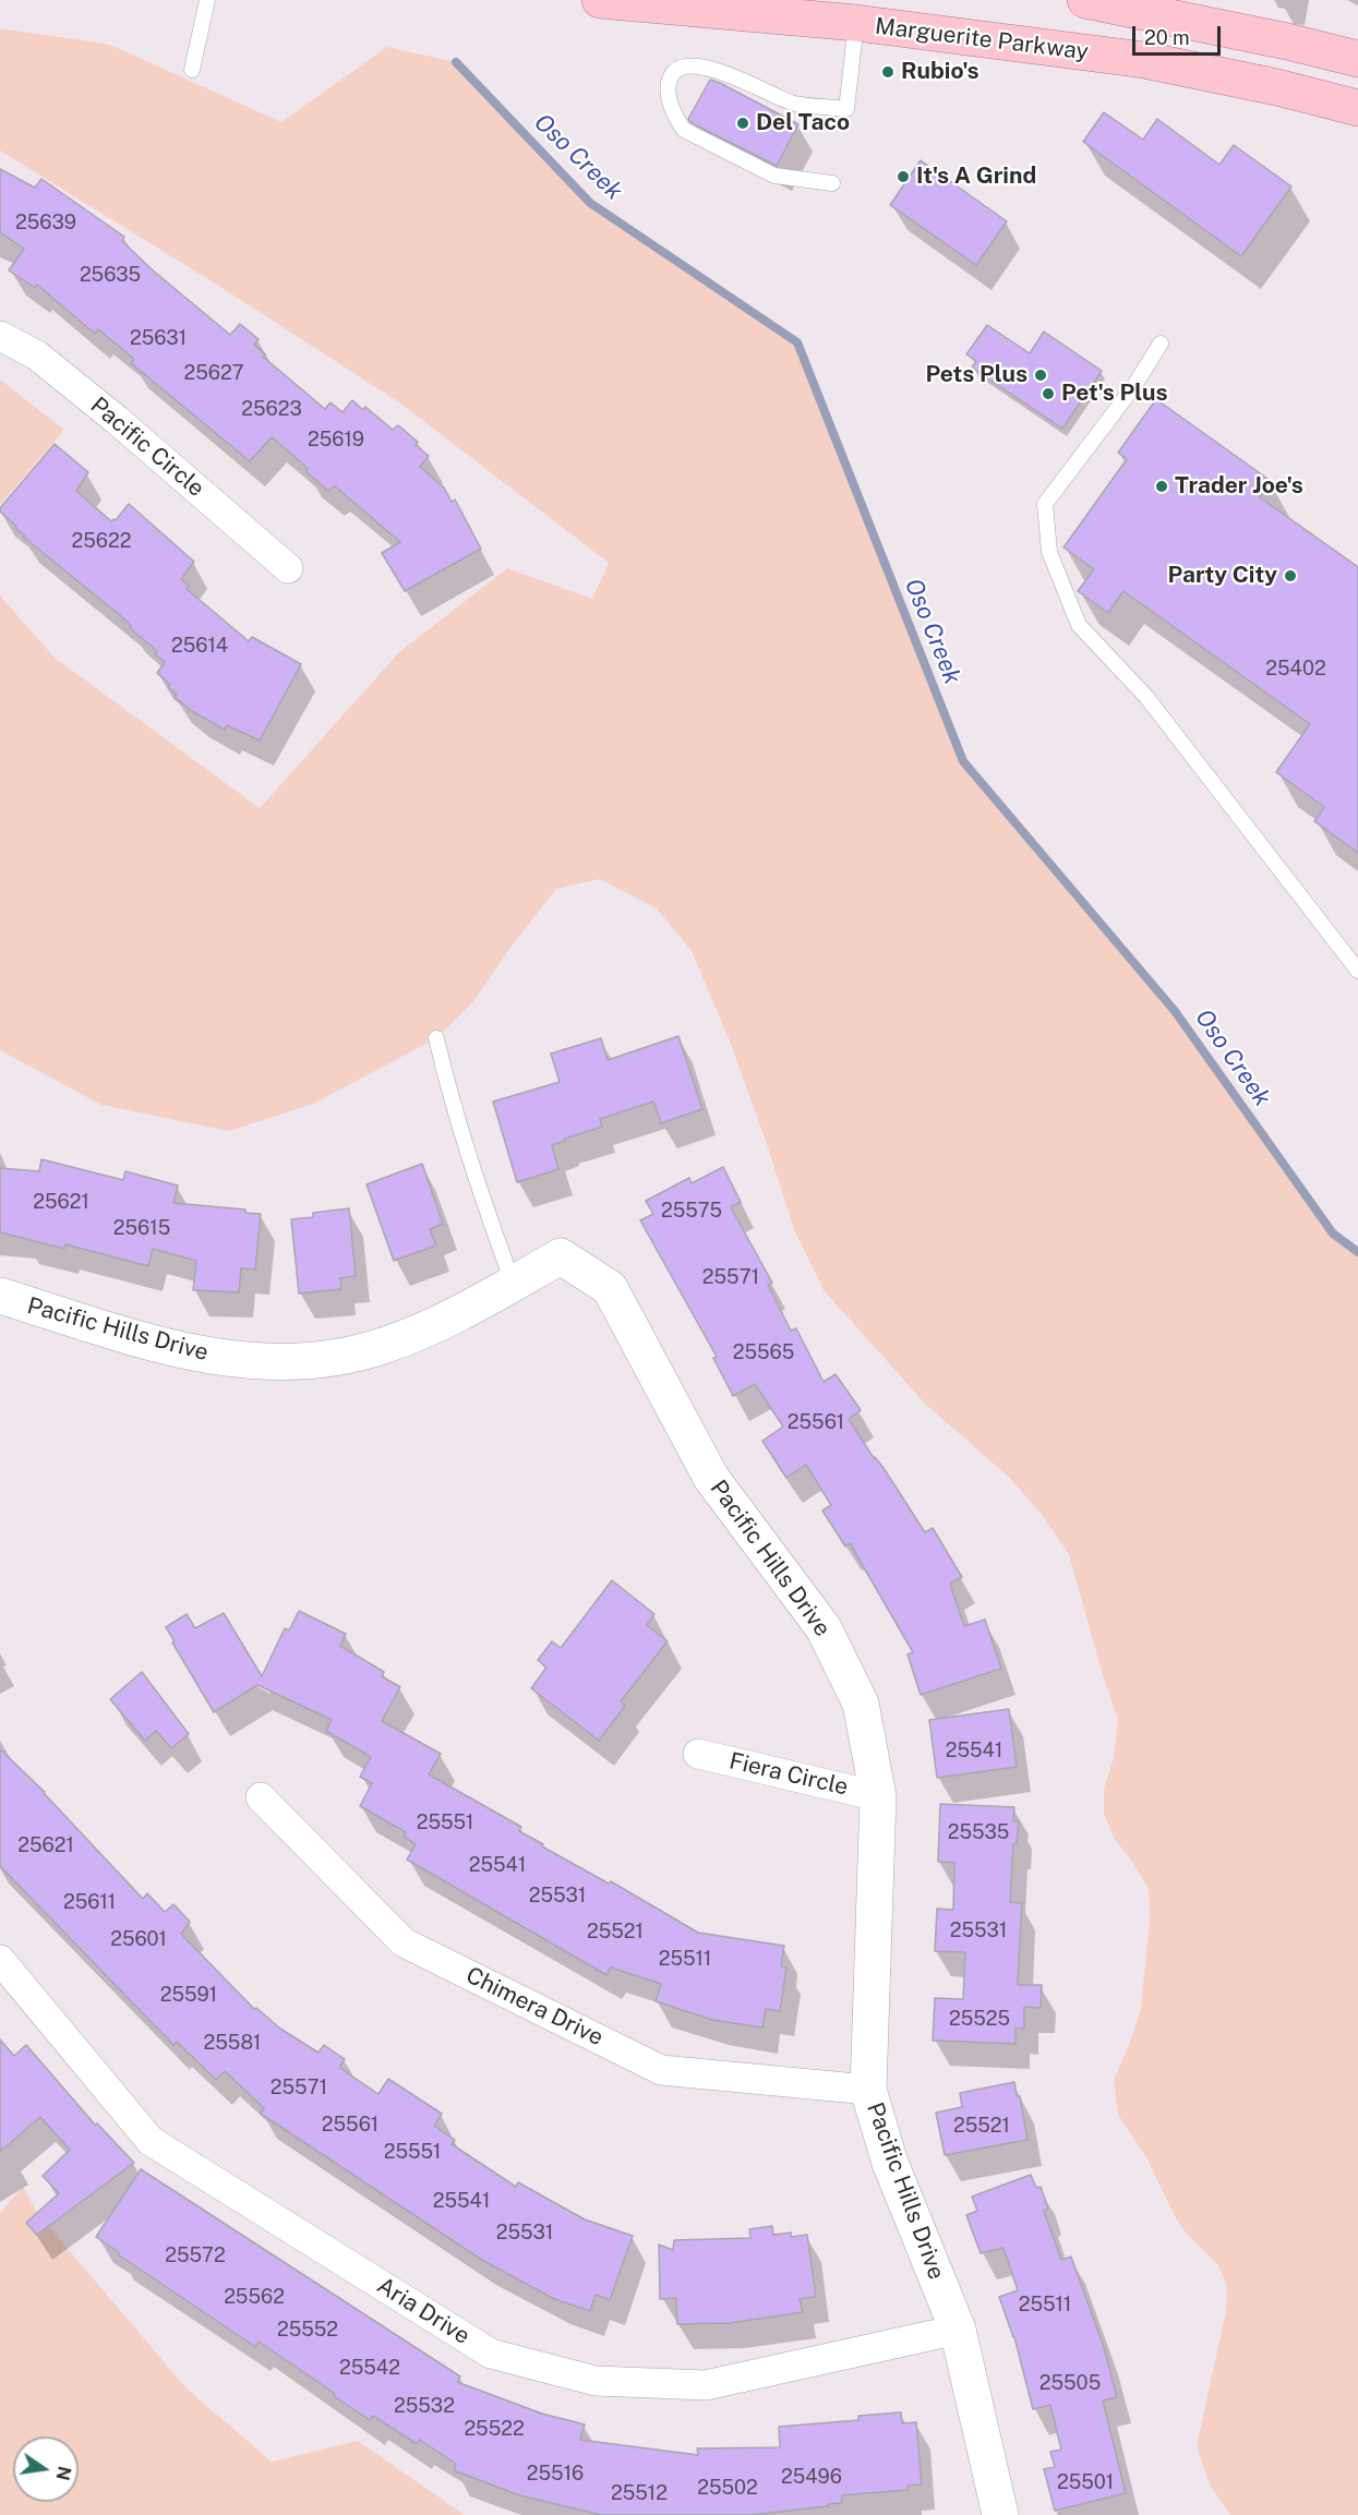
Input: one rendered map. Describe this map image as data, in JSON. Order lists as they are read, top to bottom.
{
  "streets": {
    "main road": ["Marguerite Parkway"],
    "street": [
      "Pacific Circle",
      "Pacific Hills Drive",
      "Fiera Circle",
      "Chimera Drive",
      "Aria Drive"
    ]
  },
  "crossings": [
    ["Pacific Hills Drive", "Fiera Circle"],
    ["Pacific Hills Drive", "Chimera Drive"],
    ["Pacific Hills Drive", "Aria Drive"]
  ],
  "water": ["Oso Creek"],
  "places": [
    "Rubio's",
    "Del Taco",
    "It's A Grind",
    "Pets Plus",
    "Pet's Plus",
    "Trader Joe's",
    "Party City"
  ],
  "house_numbers": [
    "25639",
    "25635",
    "25631",
    "25627",
    "25623",
    "25619",
    "25622",
    "25614",
    "25402",
    "25621",
    "25575",
    "25615",
    "25571",
    "25565",
    "25561",
    "25541",
    "25551",
    "25535",
    "25621",
    "25541",
    "25531",
    "25611",
    "25531",
    "25521",
    "25601",
    "25511",
    "25591",
    "25525",
    "25581",
    "25571",
    "25561",
    "25521",
    "25551",
    "25541",
    "25531",
    "25572",
    "25562",
    "25511",
    "25552",
    "25542",
    "25505",
    "25532",
    "25522",
    "25516",
    "25496",
    "25501",
    "25502",
    "25512"
  ],
  "scale_bar": "20 m",
  "north": "right"
}
